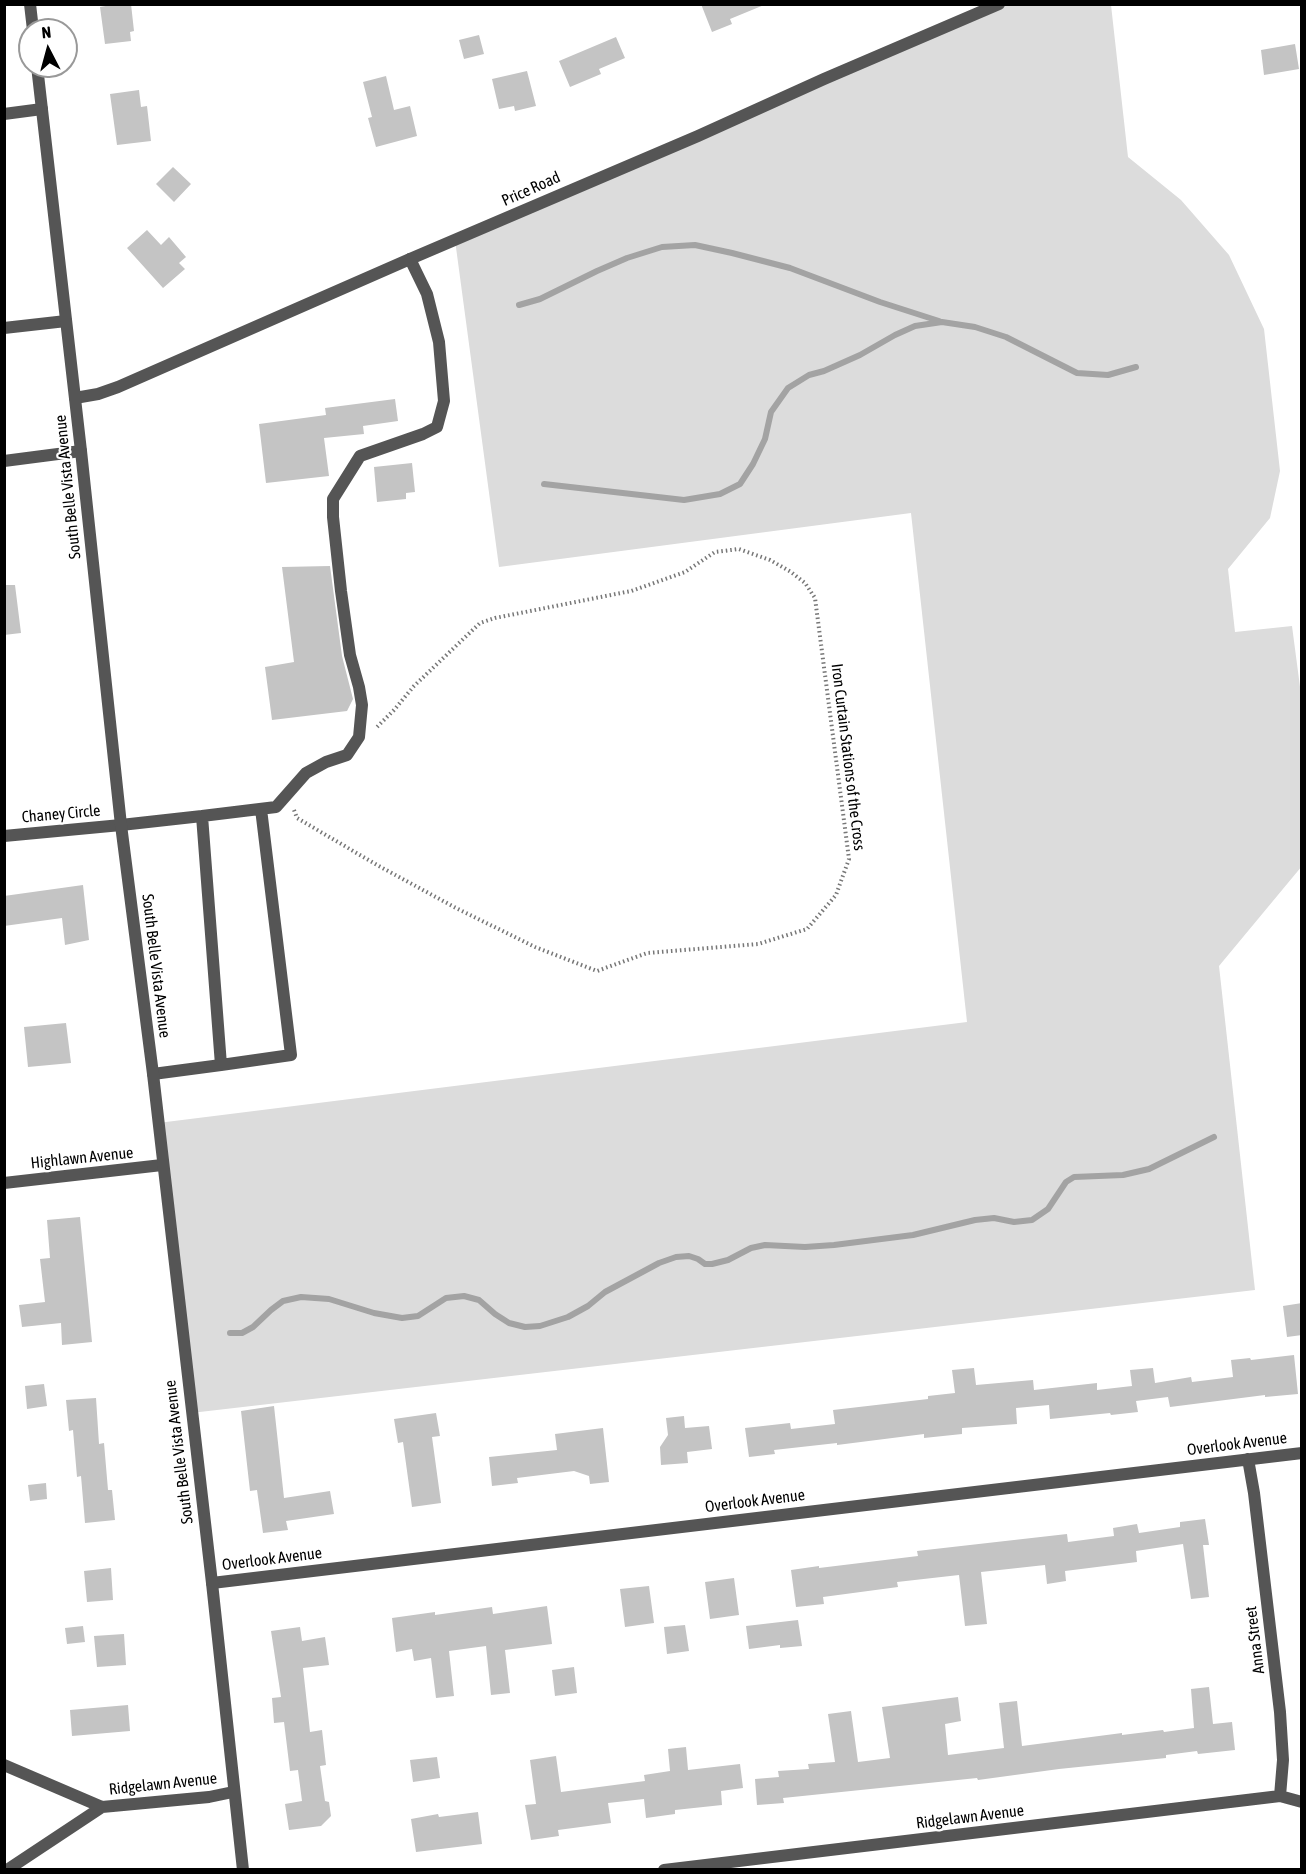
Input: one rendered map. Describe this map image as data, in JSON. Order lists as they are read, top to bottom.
{
  "streets": {
    "street": [
      "Price Road",
      "South Belle Vista Avenue",
      "Chaney Circle",
      "Highlawn Avenue",
      "Overlook Avenue",
      "Anna Street",
      "Ridgelawn Avenue"
    ],
    "path": ["Iron Curtain Stations of the Cross"]
  },
  "crossings": [
    ["Price Road", "South Belle Vista Avenue"],
    ["South Belle Vista Avenue", "Chaney Circle"],
    ["South Belle Vista Avenue", "Highlawn Avenue"],
    ["South Belle Vista Avenue", "Overlook Avenue"],
    ["South Belle Vista Avenue", "Ridgelawn Avenue"],
    ["Overlook Avenue", "Anna Street"],
    ["Anna Street", "Ridgelawn Avenue"]
  ],
  "north": "top"
}
